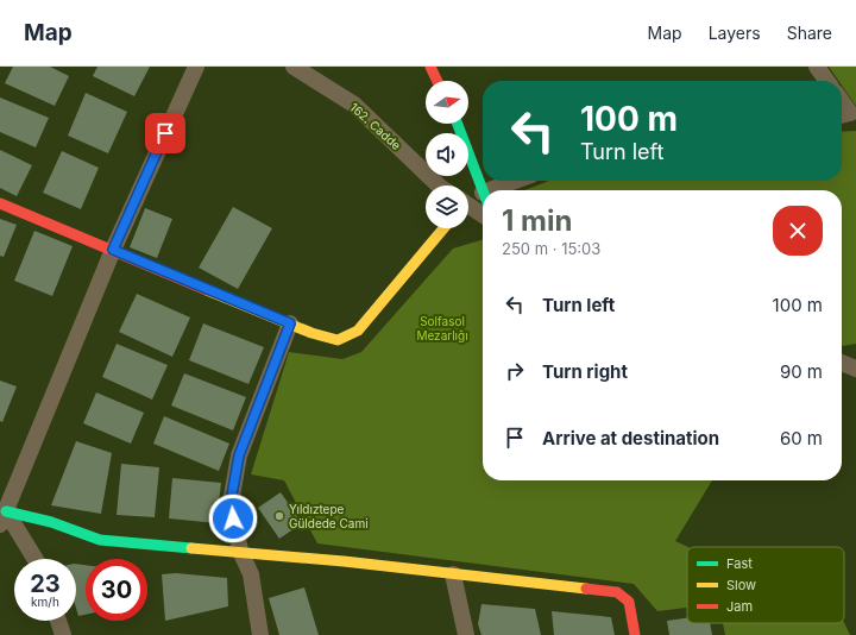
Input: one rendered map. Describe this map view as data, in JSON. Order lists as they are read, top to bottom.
{
  "streets": {
    "street": ["162. Cadde"]
  },
  "parks": ["Solfasol Mezarlığı"],
  "places": ["Yıldıztepe Güldede Cami"],
  "legend": ["Fast", "Slow", "Jam"],
  "north": "right",
  "page": {
    "header": "Map",
    "nav": ["Map", "Layers", "Share"],
    "turn": ["100 m", "Turn left"],
    "heading": ["1 min", "250 m · 15:03"],
    "list": [
      {
        "name": "Turn left",
        "value": "100 m"
      },
      {
        "name": "Turn right",
        "value": "90 m"
      },
      {
        "name": "Arrive at destination",
        "value": "60 m"
      }
    ],
    "speed": "23 km/h",
    "limit": "30"
  }
}
